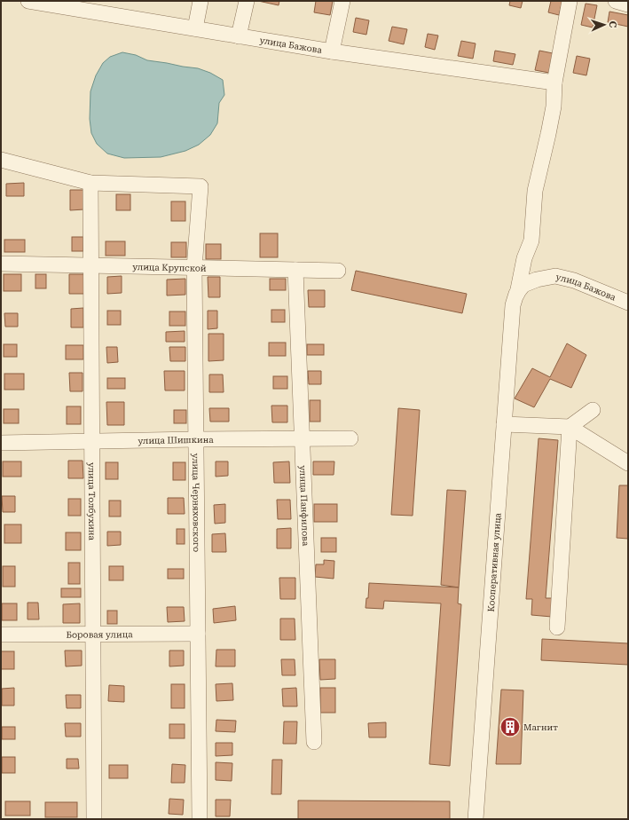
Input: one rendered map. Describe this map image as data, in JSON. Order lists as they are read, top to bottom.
{
  "streets": {
    "street": [
      "улица Бажова",
      "улица Крупской",
      "улица Шишкина",
      "улица Толбухина",
      "улица Черняховского",
      "улица Панфилова",
      "Кооперативная улица",
      "Боровая улица"
    ]
  },
  "crossings": [
    ["улица Бажова", "Кооперативная улица"],
    ["улица Крупской", "улица Толбухина"],
    ["улица Крупской", "улица Черняховского"],
    ["улица Крупской", "улица Панфилова"],
    ["улица Шишкина", "улица Толбухина"],
    ["улица Шишкина", "улица Черняховского"],
    ["улица Шишкина", "улица Панфилова"],
    ["улица Толбухина", "улица Черняховского"],
    ["улица Толбухина", "Боровая улица"],
    ["улица Черняховского", "Боровая улица"]
  ],
  "places": {
    "building": ["Магнит"]
  },
  "north": "right"
}
